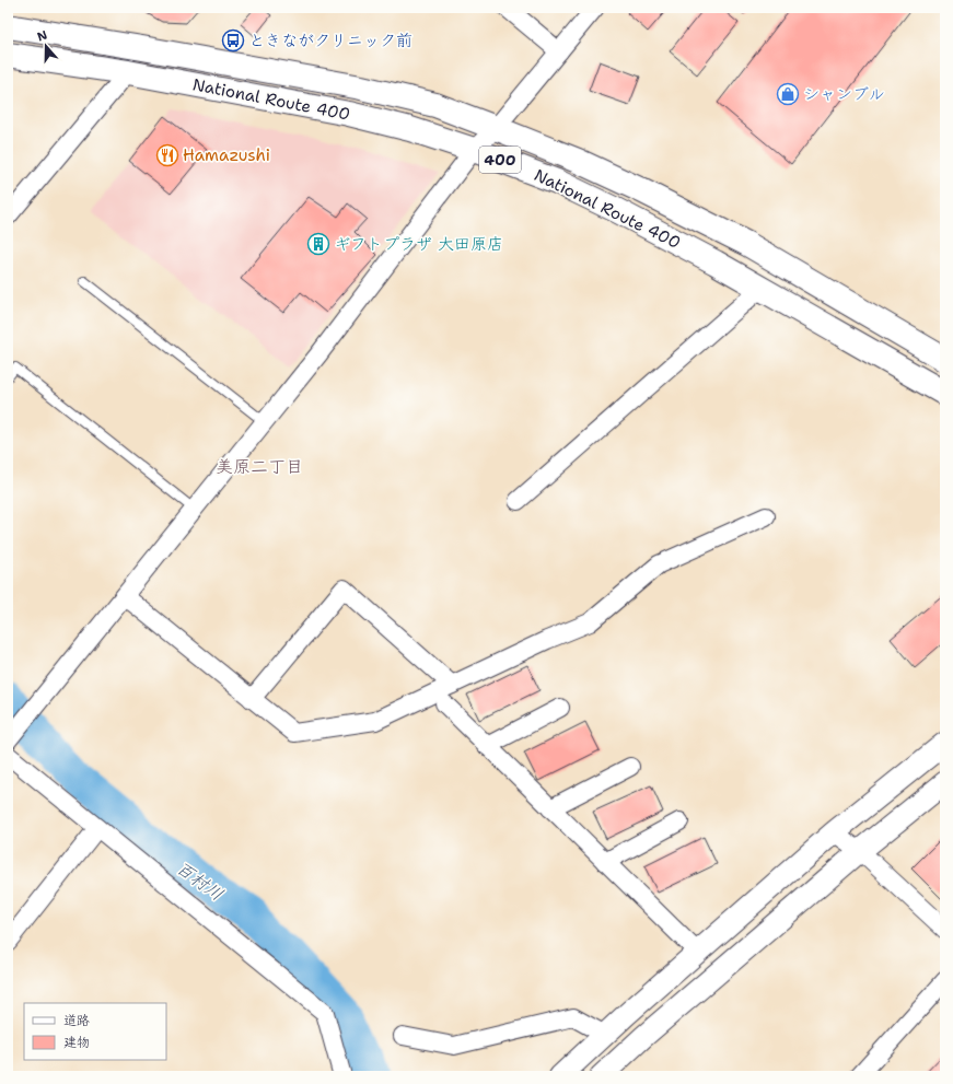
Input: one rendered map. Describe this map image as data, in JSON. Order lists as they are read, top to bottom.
{
  "streets": {
    "highway": ["National Route 400", "400"]
  },
  "districts": ["美原二丁目"],
  "water": ["百村川"],
  "places": {
    "bus stop": ["ときながクリニック前"],
    "shop": ["シャンブル"],
    "restaurant": ["Hamazushi"],
    "building": ["ギフトプラザ 大田原店"]
  },
  "legend": ["道路", "建物"],
  "north": "top"
}
